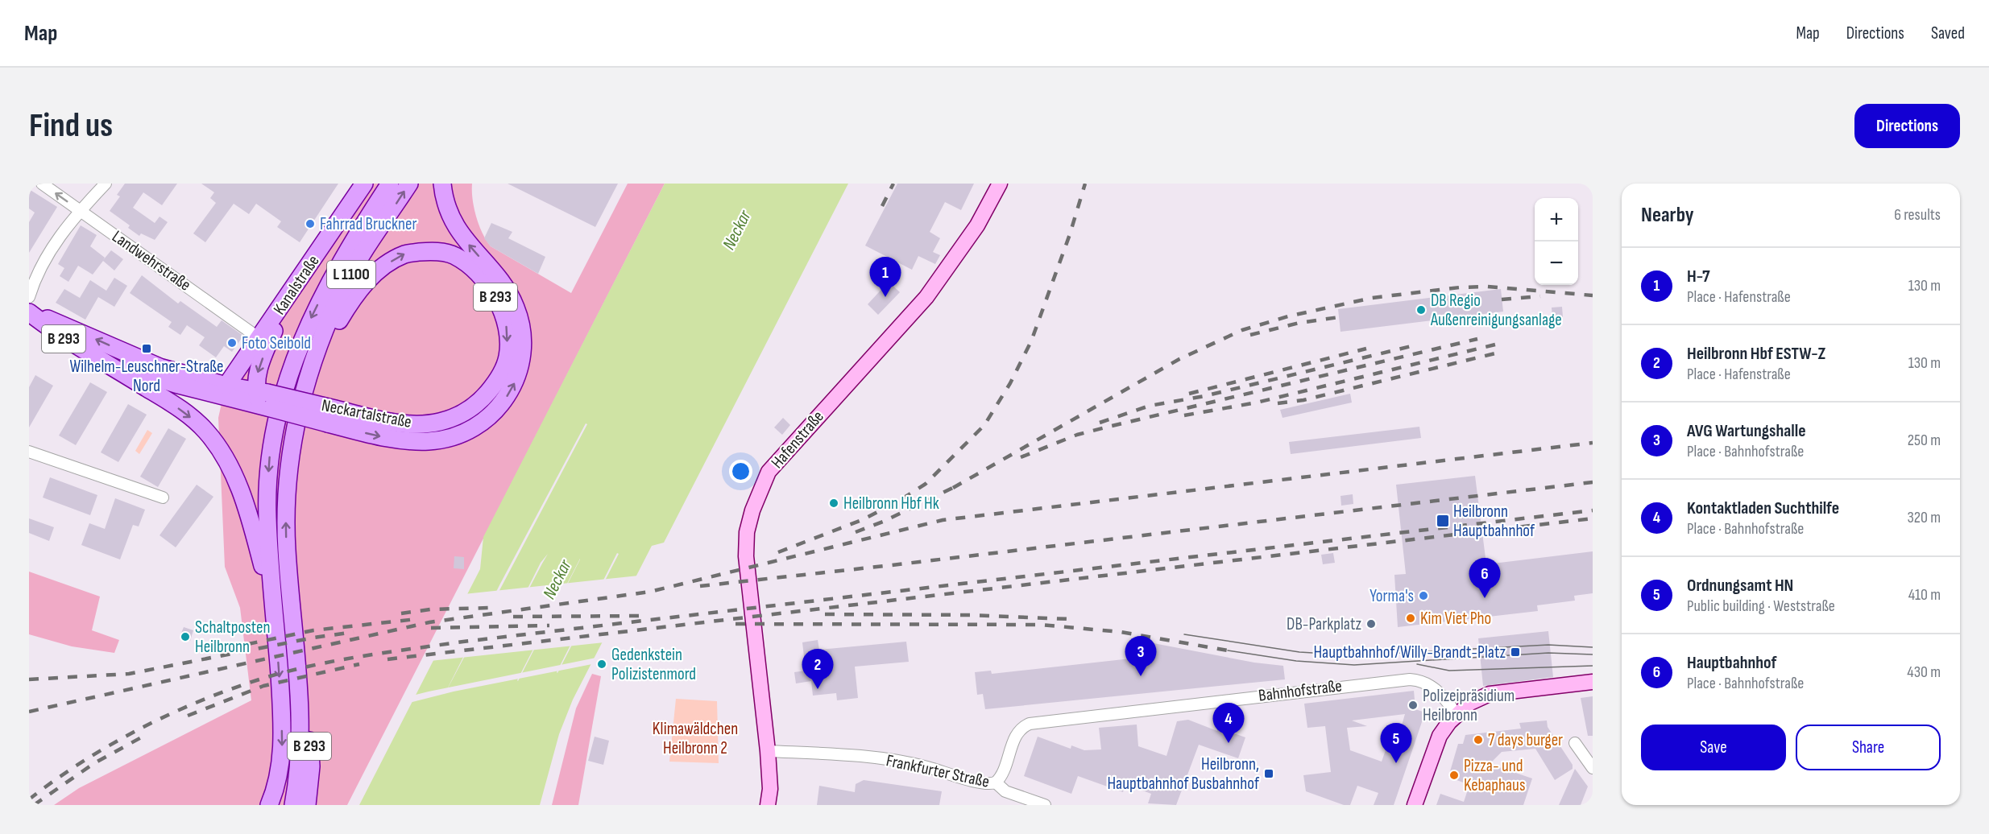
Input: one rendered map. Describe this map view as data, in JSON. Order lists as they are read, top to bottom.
{
  "streets": {
    "main road": [
      "L 1100",
      "Kanalstraße",
      "B 293",
      "Neckartalstraße",
      "Hafenstraße"
    ],
    "street": ["Landwehrstraße", "Bahnhofstraße", "Frankfurter Straße"]
  },
  "crossings": [
    ["Landwehrstraße", "Kanalstraße"],
    ["L 1100", "B 293"],
    ["Kanalstraße", "B 293"],
    ["B 293", "Neckartalstraße"],
    ["Hafenstraße", "Frankfurter Straße"],
    ["Bahnhofstraße", "Frankfurter Straße"]
  ],
  "water": ["Neckar"],
  "parks": ["Klimawäldchen Heilbronn 2"],
  "places": {
    "other": [
      "Fahrrad Bruckner",
      "DB Regio Außenreinigungsanlage",
      "Foto Seibold",
      "Heilbronn Hbf Hk",
      "Yorma's",
      "Kim Viet Pho",
      "DB-Parkplatz",
      "Schaltposten Heilbronn",
      "Gedenkstein Polizistenmord",
      "Polizeipräsidium Heilbronn",
      "7 days burger",
      "Pizza- und Kebaphaus"
    ],
    "transit": [
      "Wilhelm-Leuschner-Straße Nord",
      "Heilbronn Hauptbahnhof",
      "Hauptbahnhof/Willy-Brandt-Platz",
      "Heilbronn, Hauptbahnhof Busbahnhof"
    ]
  },
  "page": {
    "header": "Map",
    "nav": ["Map", "Directions", "Saved"],
    "buttons": [
      "Directions",
      ["Save", "Share"]
    ],
    "title": "Find us",
    "heading": ["Nearby", "6 results"],
    "map_buttons": ["+", "−"],
    "list": [
      {
        "mark": "1",
        "name": "H-7",
        "note": "Place · Hafenstraße",
        "value": "130 m"
      },
      {
        "mark": "2",
        "name": "Heilbronn Hbf ESTW-Z",
        "note": "Place · Hafenstraße",
        "value": "130 m"
      },
      {
        "mark": "3",
        "name": "AVG Wartungshalle",
        "note": "Place · Bahnhofstraße",
        "value": "250 m"
      },
      {
        "mark": "4",
        "name": "Kontaktladen Suchthilfe",
        "note": "Place · Bahnhofstraße",
        "value": "320 m"
      },
      {
        "mark": "5",
        "name": "Ordnungsamt HN",
        "note": "Public building · Weststraße",
        "value": "410 m"
      },
      {
        "mark": "6",
        "name": "Hauptbahnhof",
        "note": "Place · Bahnhofstraße",
        "value": "430 m"
      }
    ],
    "pins": [
      "1",
      "6",
      "3",
      "2",
      "4",
      "5"
    ]
  }
}
